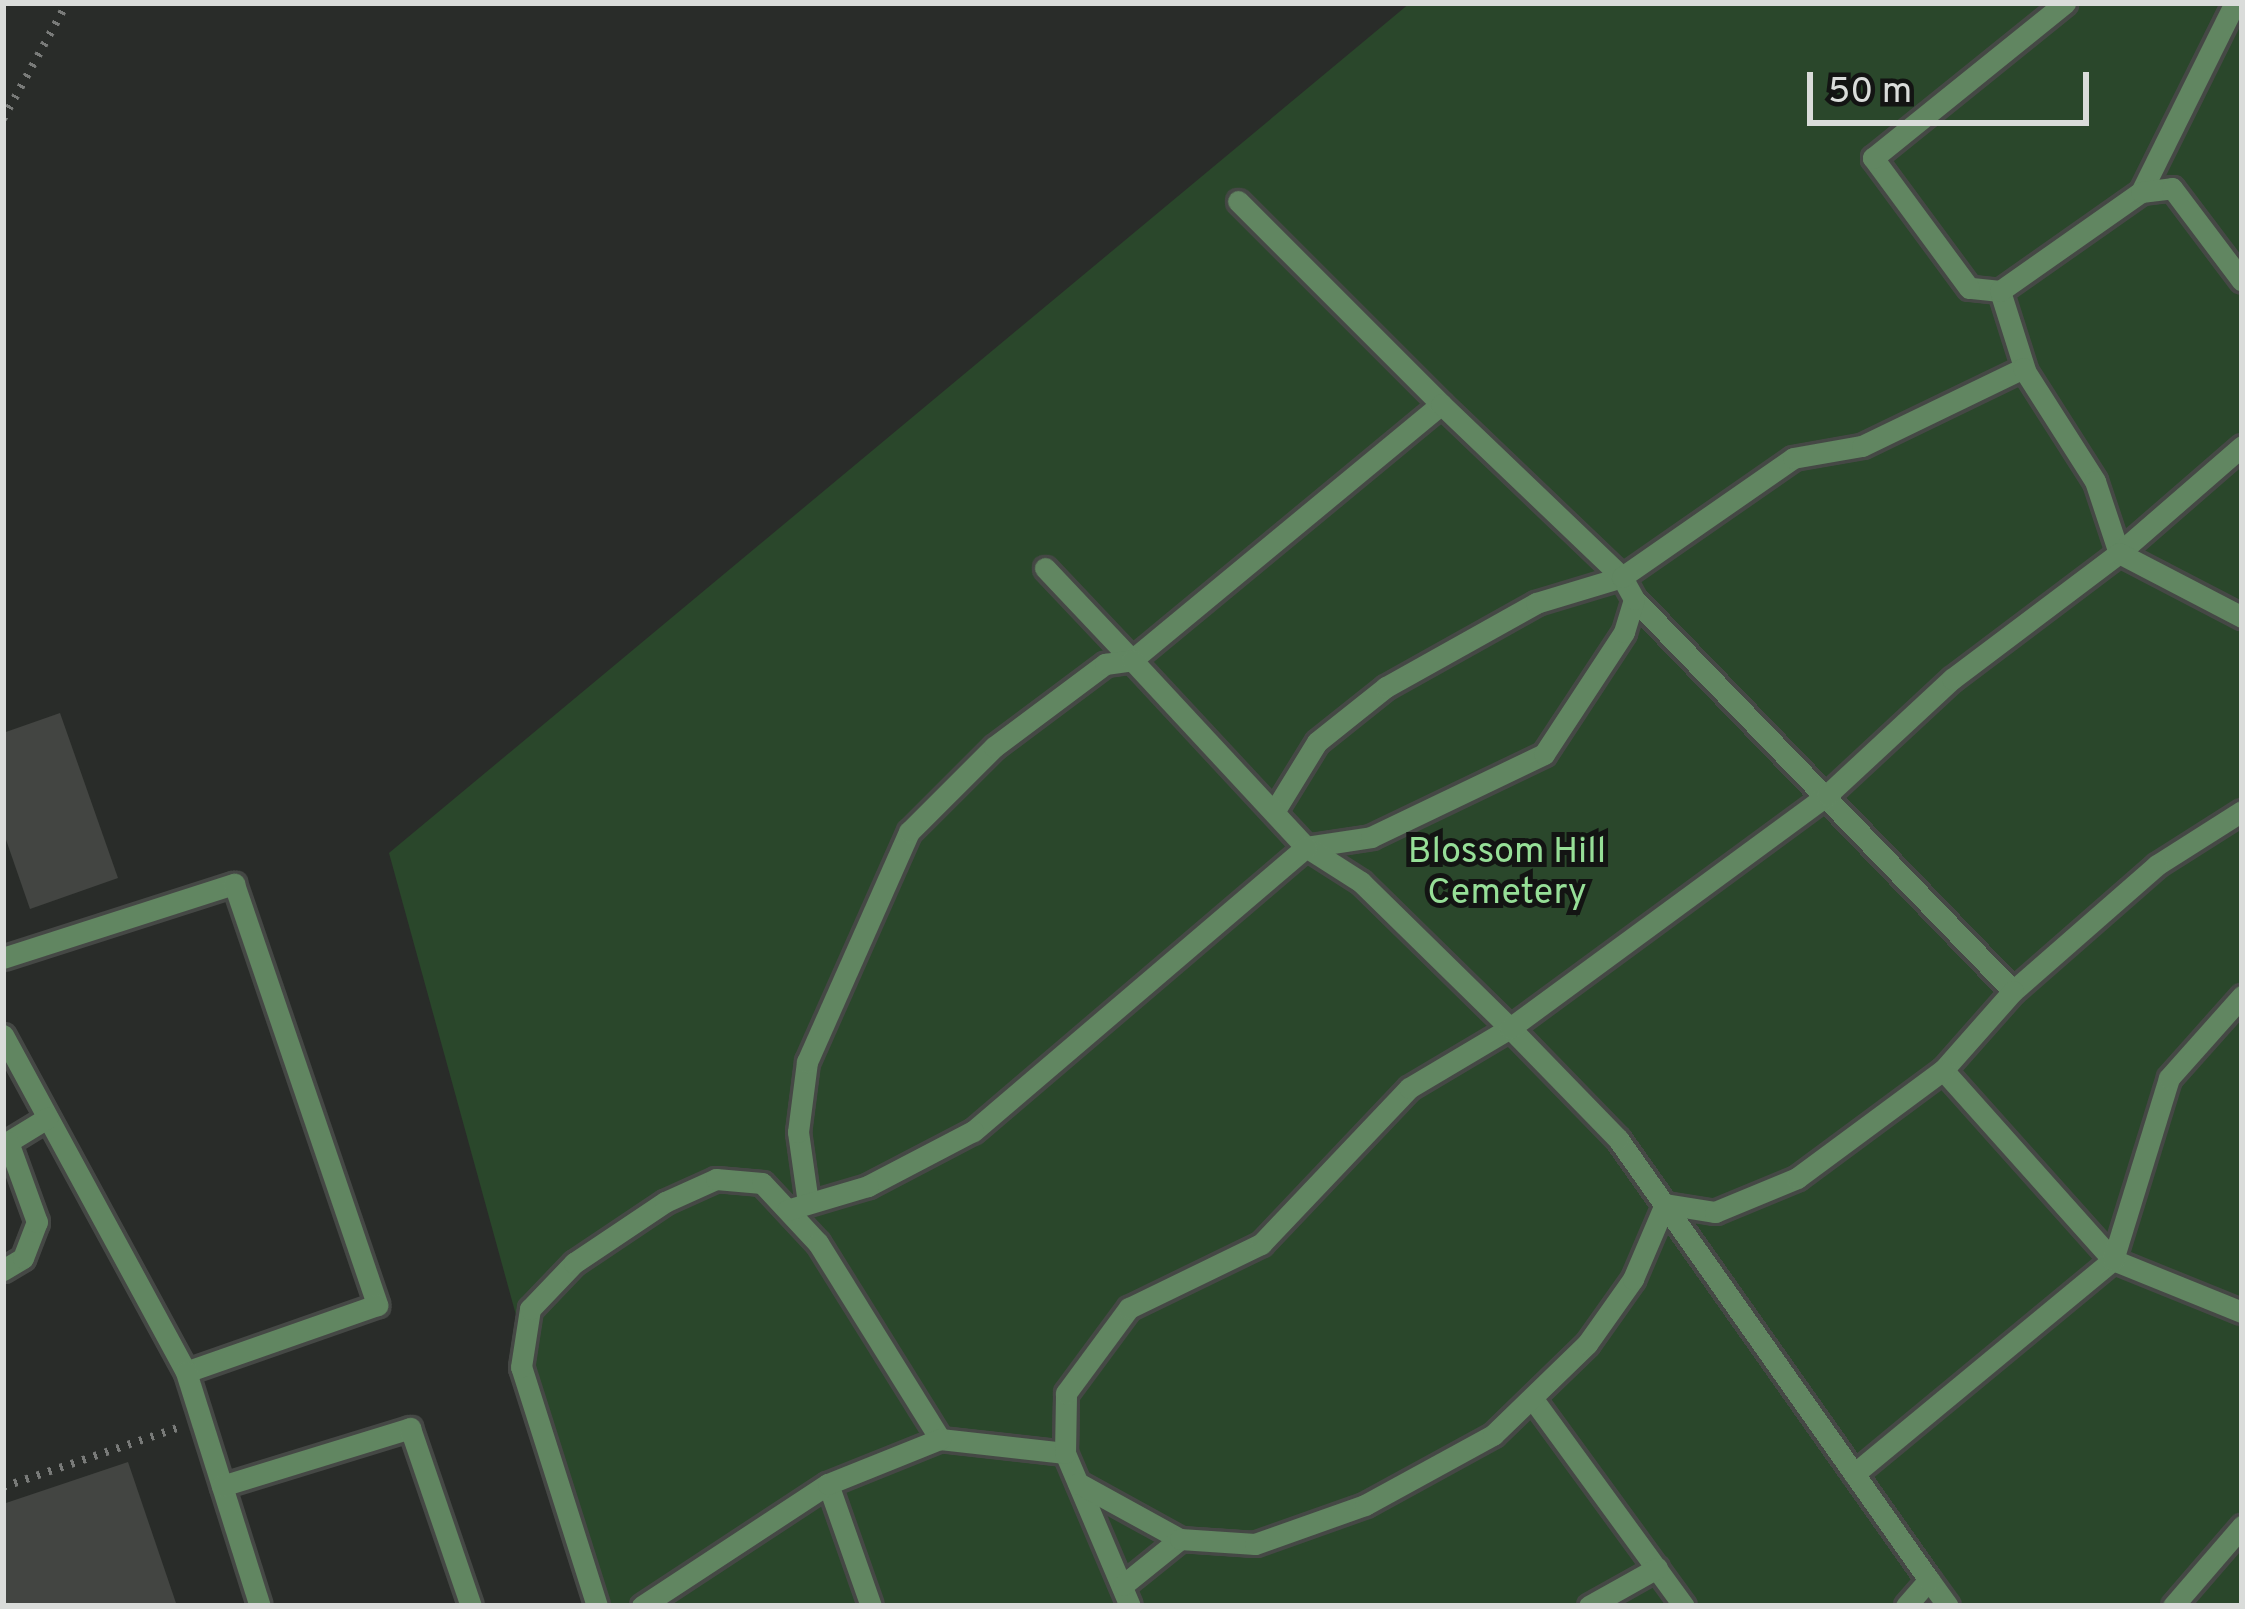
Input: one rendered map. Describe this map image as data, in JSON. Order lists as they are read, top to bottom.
{
  "parks": ["Blossom Hill Cemetery"],
  "scale_bar": "50 m"
}
